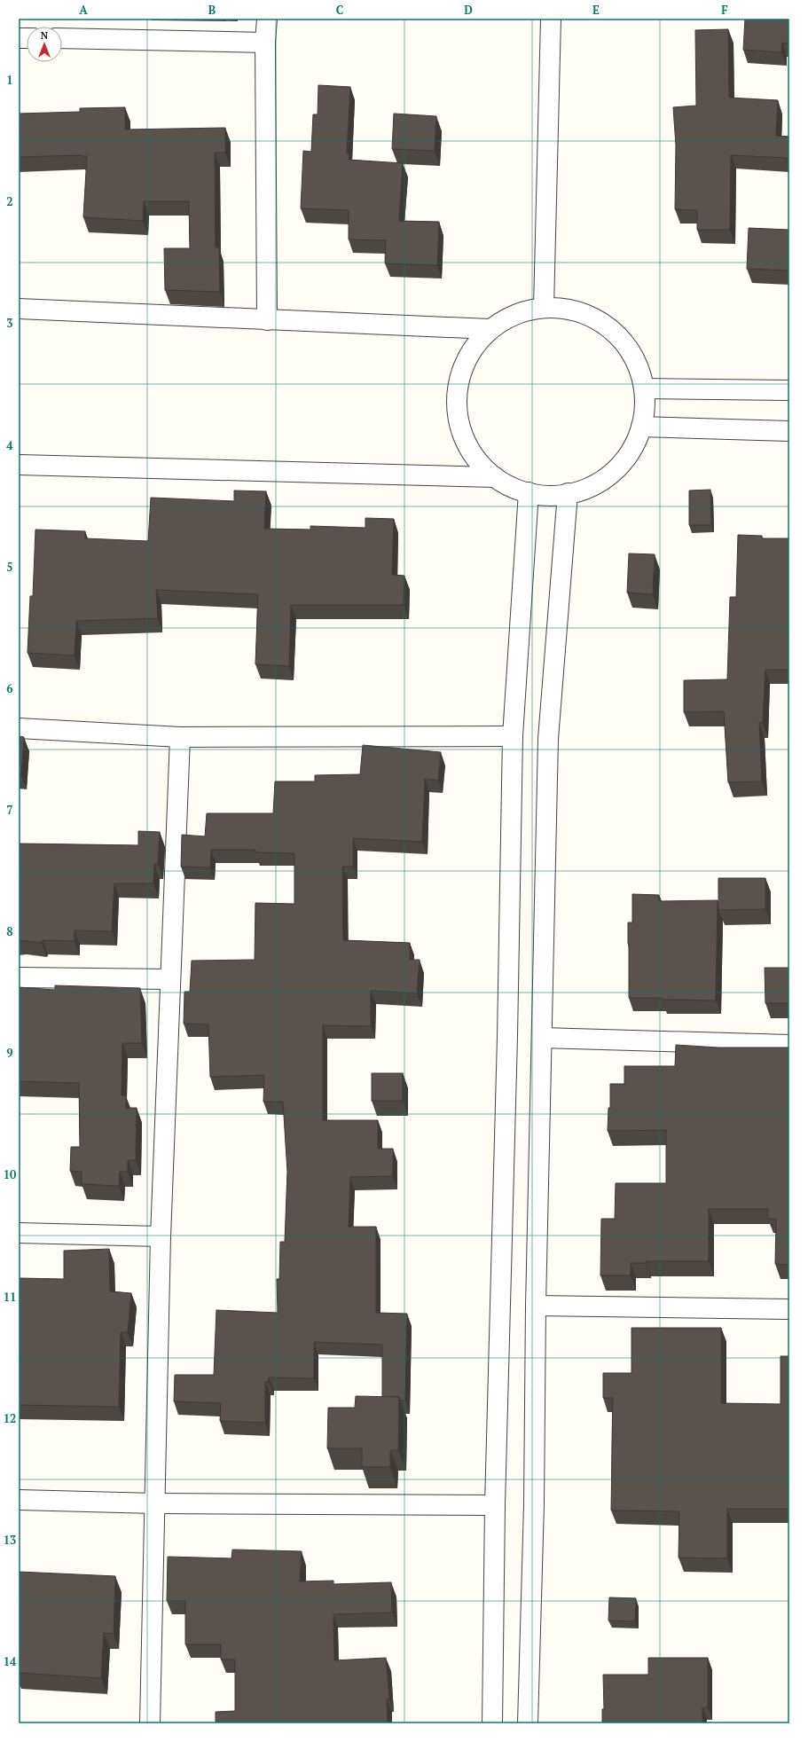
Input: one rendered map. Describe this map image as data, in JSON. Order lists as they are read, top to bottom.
{
  "north": "top",
  "grid": {
    "columns": [
      "A",
      "B",
      "C",
      "D",
      "E",
      "F"
    ],
    "rows": [
      "1",
      "2",
      "3",
      "4",
      "5",
      "6",
      "7",
      "8",
      "9",
      "10",
      "11",
      "12",
      "13",
      "14"
    ]
  }
}
